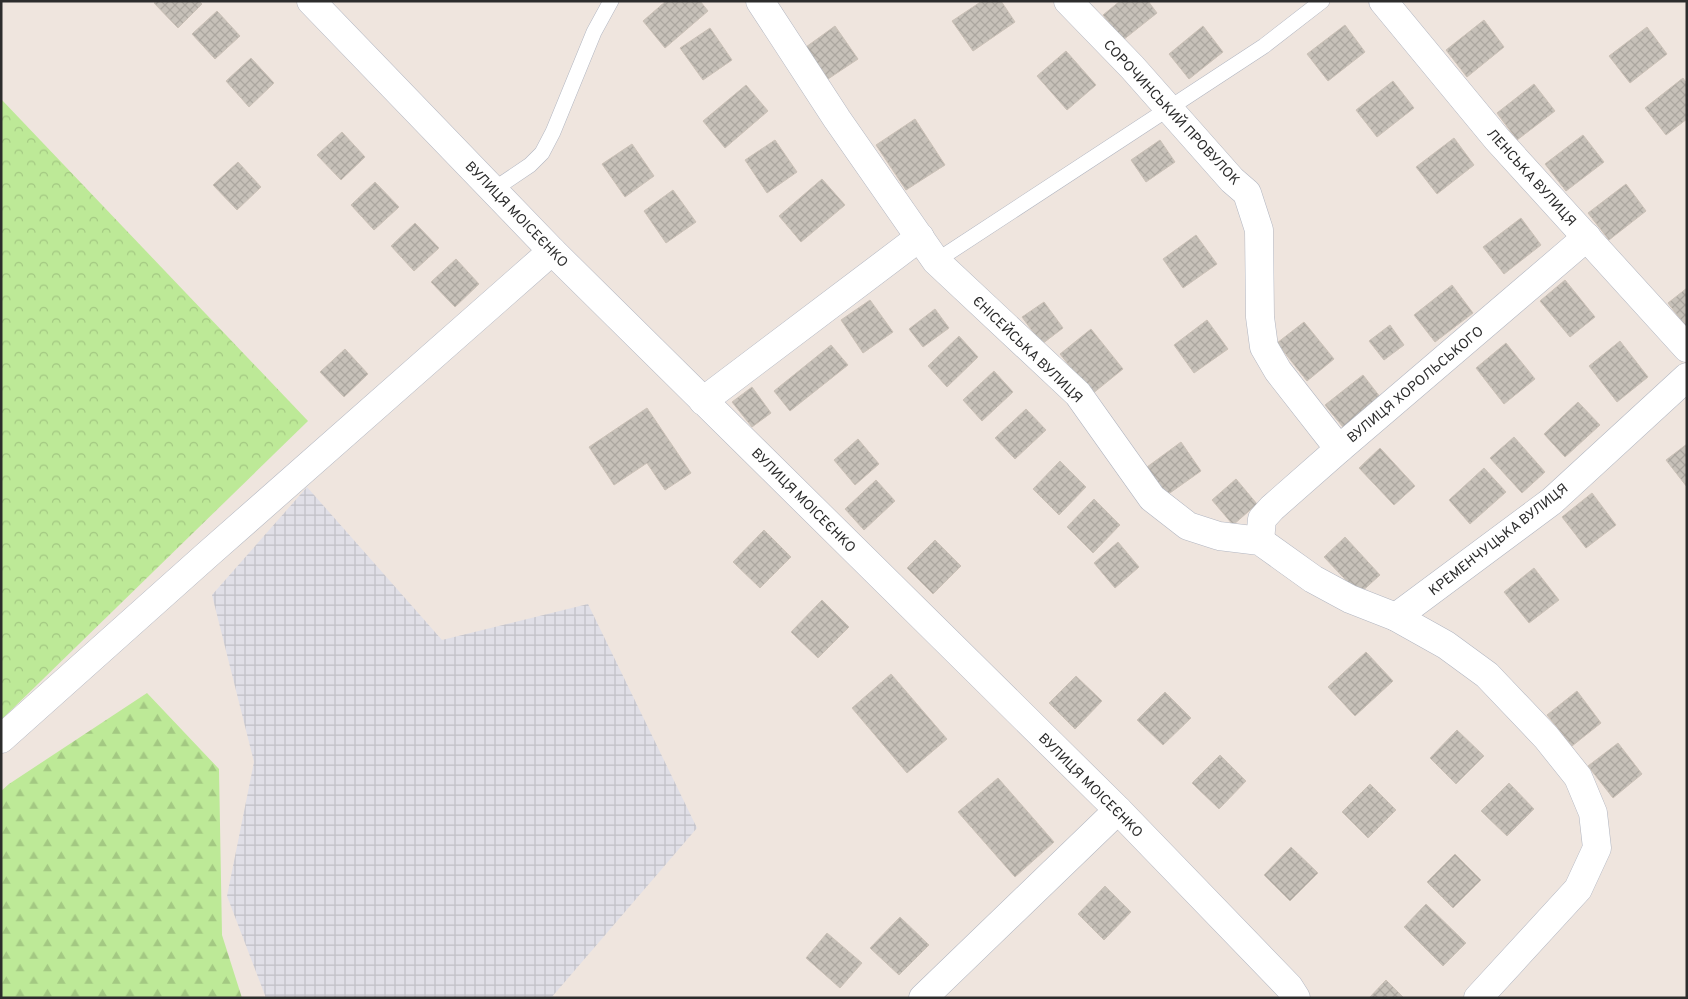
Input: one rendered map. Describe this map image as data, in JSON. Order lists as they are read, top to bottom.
{
  "streets": {
    "street": [
      "СОРОЧИНСЬКИЙ ПРОВУЛОК",
      "ЛЕНСЬКА ВУЛИЦЯ",
      "ВУЛИЦЯ МОІСЕЄНКО",
      "ЄНІСЕЙСЬКА ВУЛИЦЯ",
      "ВУЛИЦЯ ХОРОЛЬСЬКОГО",
      "КРЕМЕНЧУЦЬКА ВУЛИЦЯ"
    ]
  },
  "crossings": [
    ["СОРОЧИНСЬКИЙ ПРОВУЛОК", "ВУЛИЦЯ ХОРОЛЬСЬКОГО"],
    ["ЛЕНСЬКА ВУЛИЦЯ", "ВУЛИЦЯ ХОРОЛЬСЬКОГО"],
    ["ЄНІСЕЙСЬКА ВУЛИЦЯ", "ВУЛИЦЯ ХОРОЛЬСЬКОГО"],
    ["ЄНІСЕЙСЬКА ВУЛИЦЯ", "КРЕМЕНЧУЦЬКА ВУЛИЦЯ"]
  ]
}
